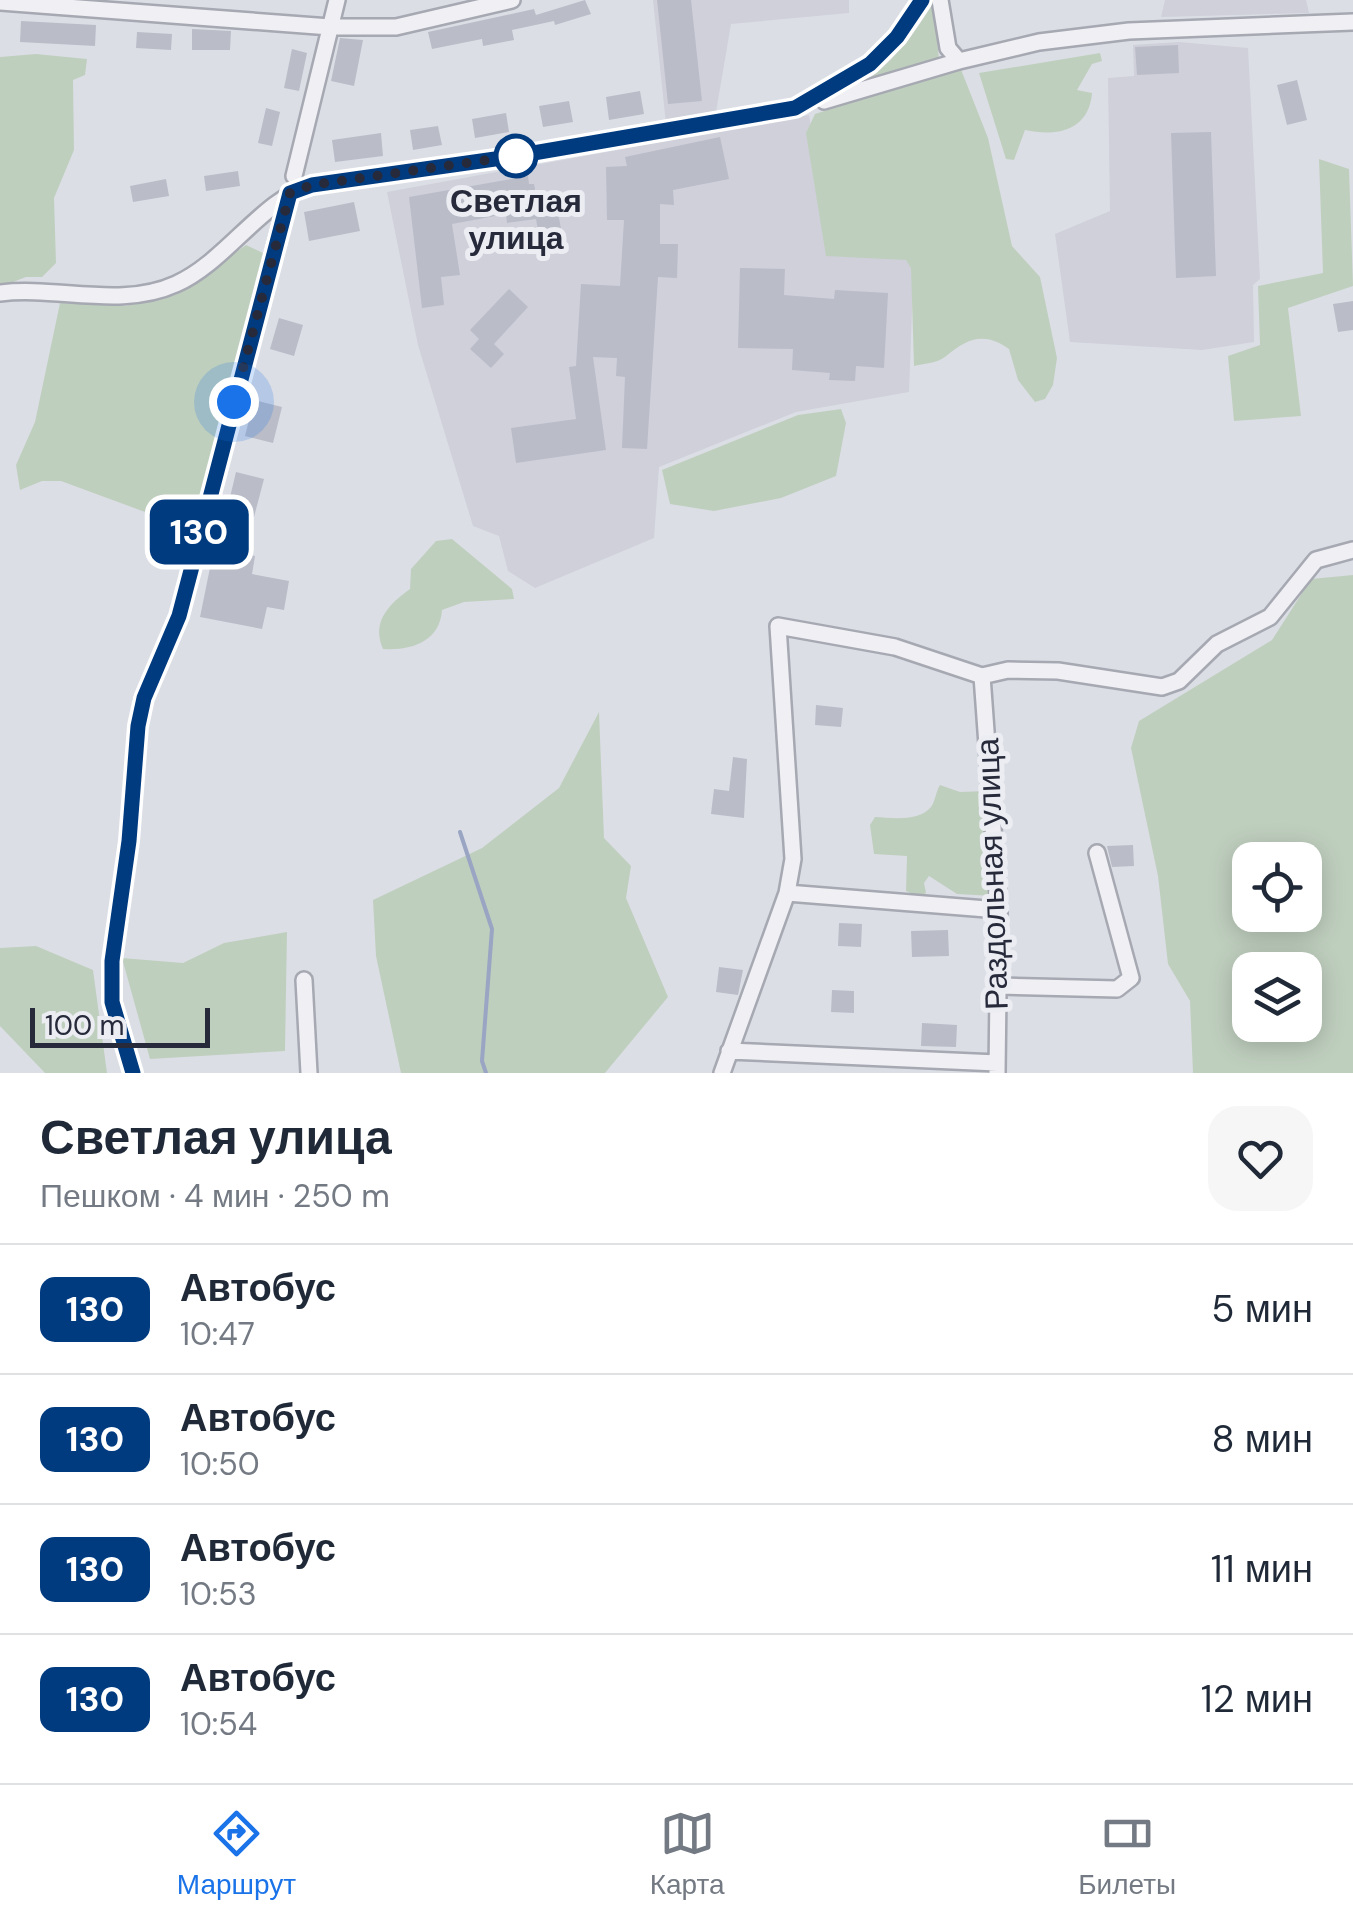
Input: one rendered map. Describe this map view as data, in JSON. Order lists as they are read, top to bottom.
{
  "streets": {
    "street": ["Раздольная улица"]
  },
  "places": ["Светлая улица"],
  "lines": ["bus line 130"],
  "scale_bar": "100 m",
  "page": {
    "on_map": "130",
    "scale": "100 m",
    "heading": ["Светлая улица", "Пешком · 4 мин · 250 m"],
    "list": [
      {
        "mark": "130",
        "name": "Автобус",
        "note": "10:47",
        "value": "5 мин"
      },
      {
        "mark": "130",
        "name": "Автобус",
        "note": "10:50",
        "value": "8 мин"
      },
      {
        "mark": "130",
        "name": "Автобус",
        "note": "10:53",
        "value": "11 мин"
      },
      {
        "mark": "130",
        "name": "Автобус",
        "note": "10:54",
        "value": "12 мин"
      }
    ],
    "tabs": ["Маршрут", "Карта", "Билеты"]
  }
}
